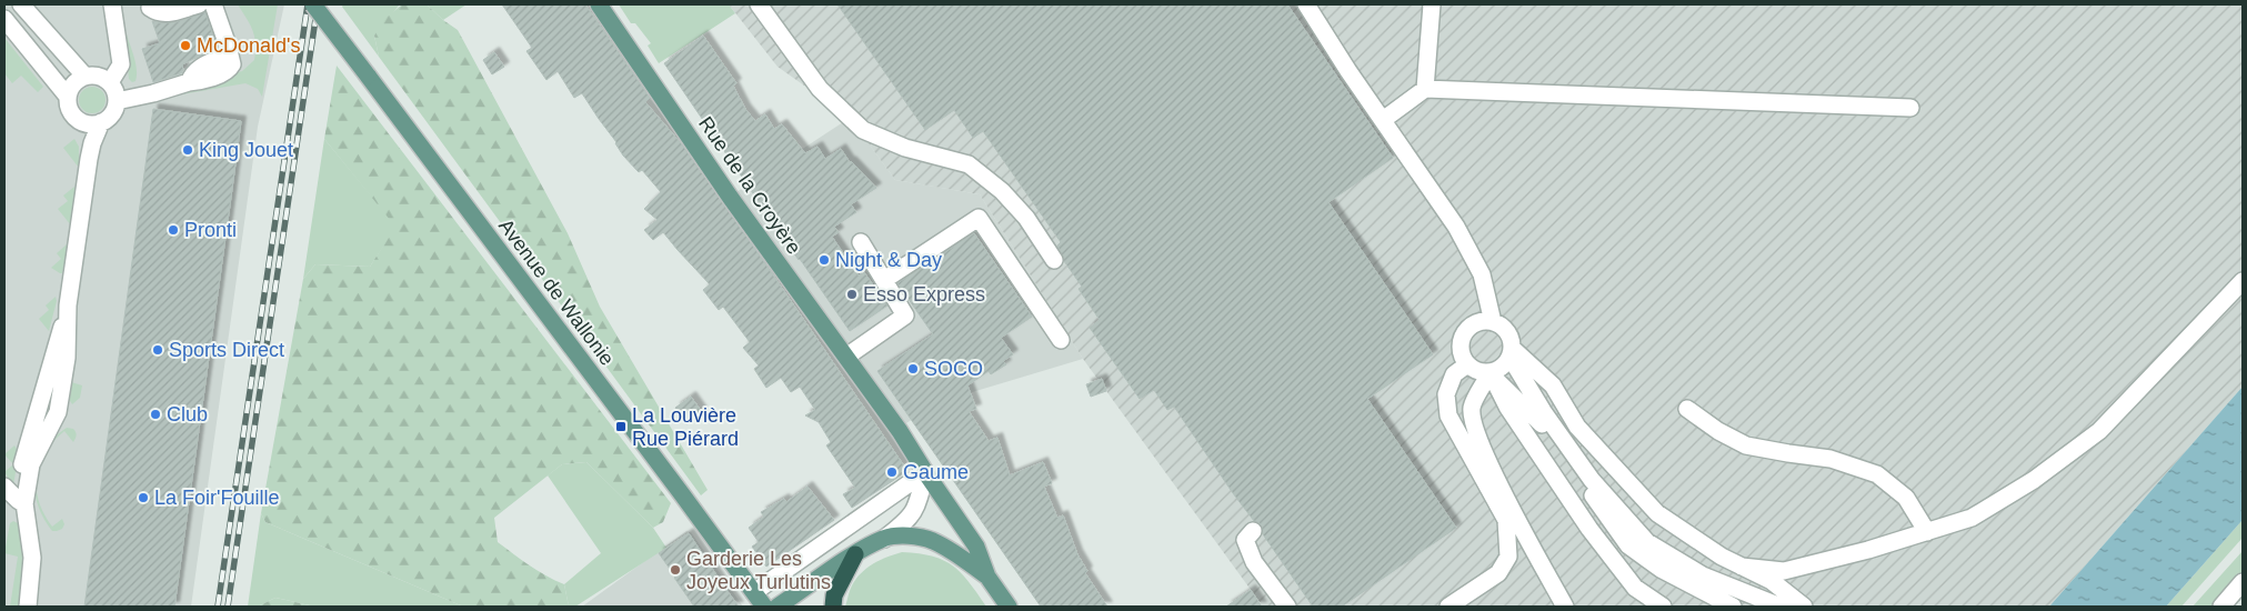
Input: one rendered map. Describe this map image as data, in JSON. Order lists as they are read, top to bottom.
{
  "streets": {
    "main road": ["Rue de la Croyère", "Avenue de Wallonie"]
  },
  "places": {
    "other": [
      "McDonald's",
      "King Jouet",
      "Pronti",
      "Night & Day",
      "Esso Express",
      "Sports Direct",
      "SOCO",
      "Club",
      "Gaume",
      "La Foir'Fouille",
      "Garderie Les Joyeux Turlutins"
    ],
    "transit": ["La Louvière Rue Piérard"]
  }
}
